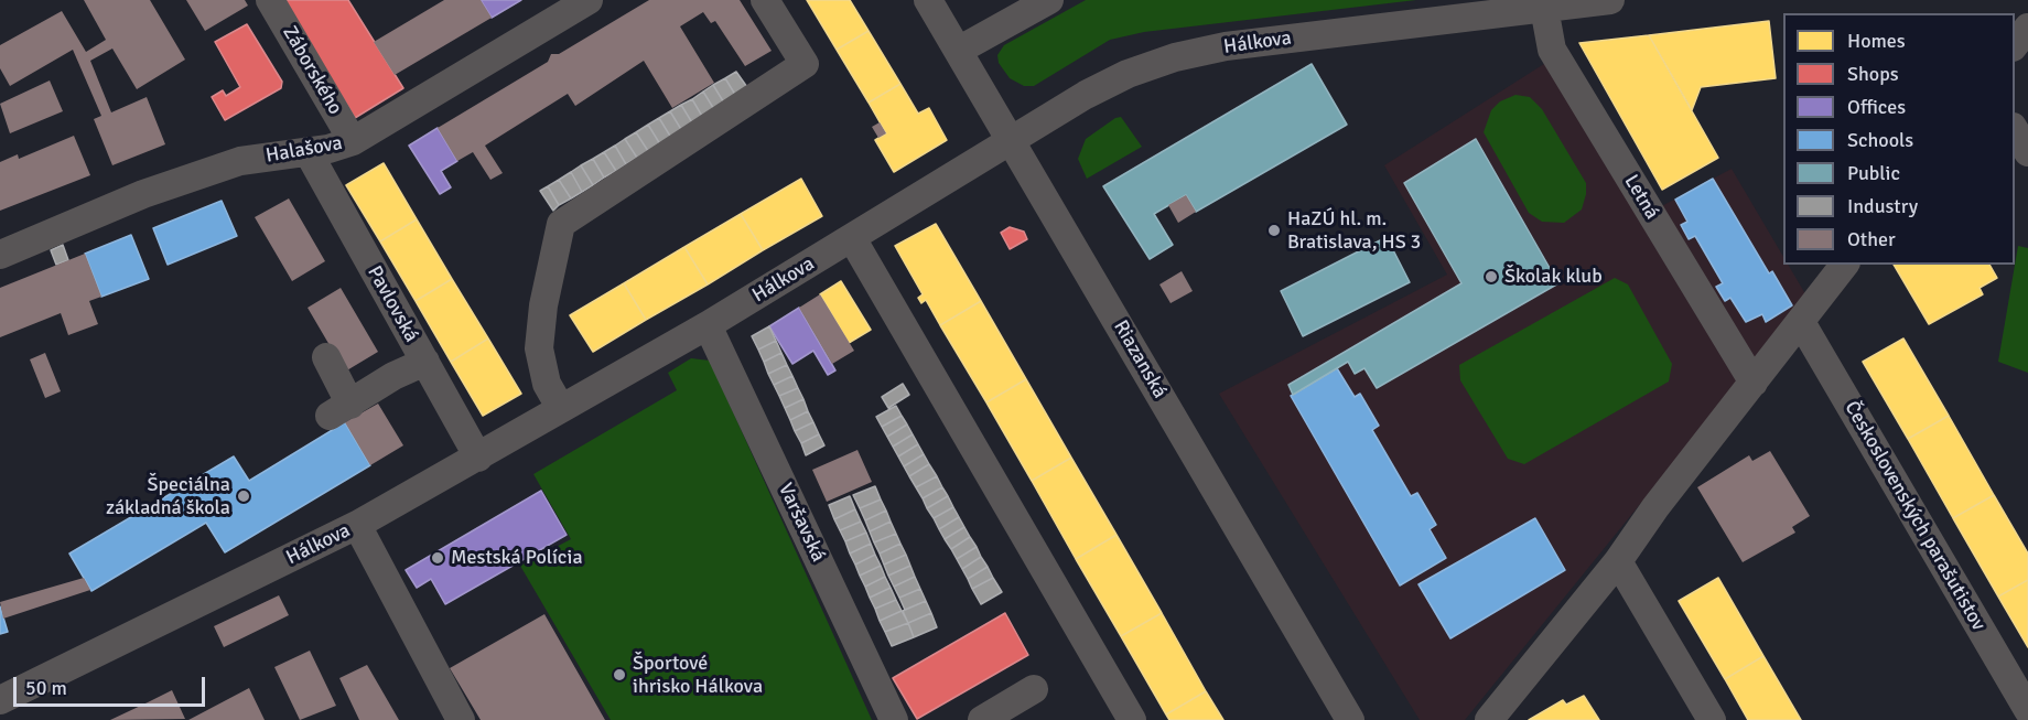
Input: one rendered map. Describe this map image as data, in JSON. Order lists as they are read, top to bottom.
{
  "streets": {
    "street": [
      "Hálkova",
      "Záborského",
      "Halašova",
      "Letná",
      "Pavlovská",
      "Riazanská",
      "Československých parašutistov",
      "Varšavská"
    ]
  },
  "crossings": [
    ["Hálkova", "Letná"],
    ["Hálkova", "Pavlovská"],
    ["Hálkova", "Riazanská"],
    ["Hálkova", "Varšavská"],
    ["Záborského", "Halašova"],
    ["Halašova", "Pavlovská"]
  ],
  "places": [
    "HaZÚ hl. m. Bratislava, HS 3",
    "Školak klub",
    "Špeciálna základná škola",
    "Mestská Polícia",
    "Športové ihrisko Hálkova"
  ],
  "legend": [
    "Homes",
    "Shops",
    "Offices",
    "Schools",
    "Public",
    "Industry",
    "Other"
  ],
  "scale_bar": "50 m"
}
